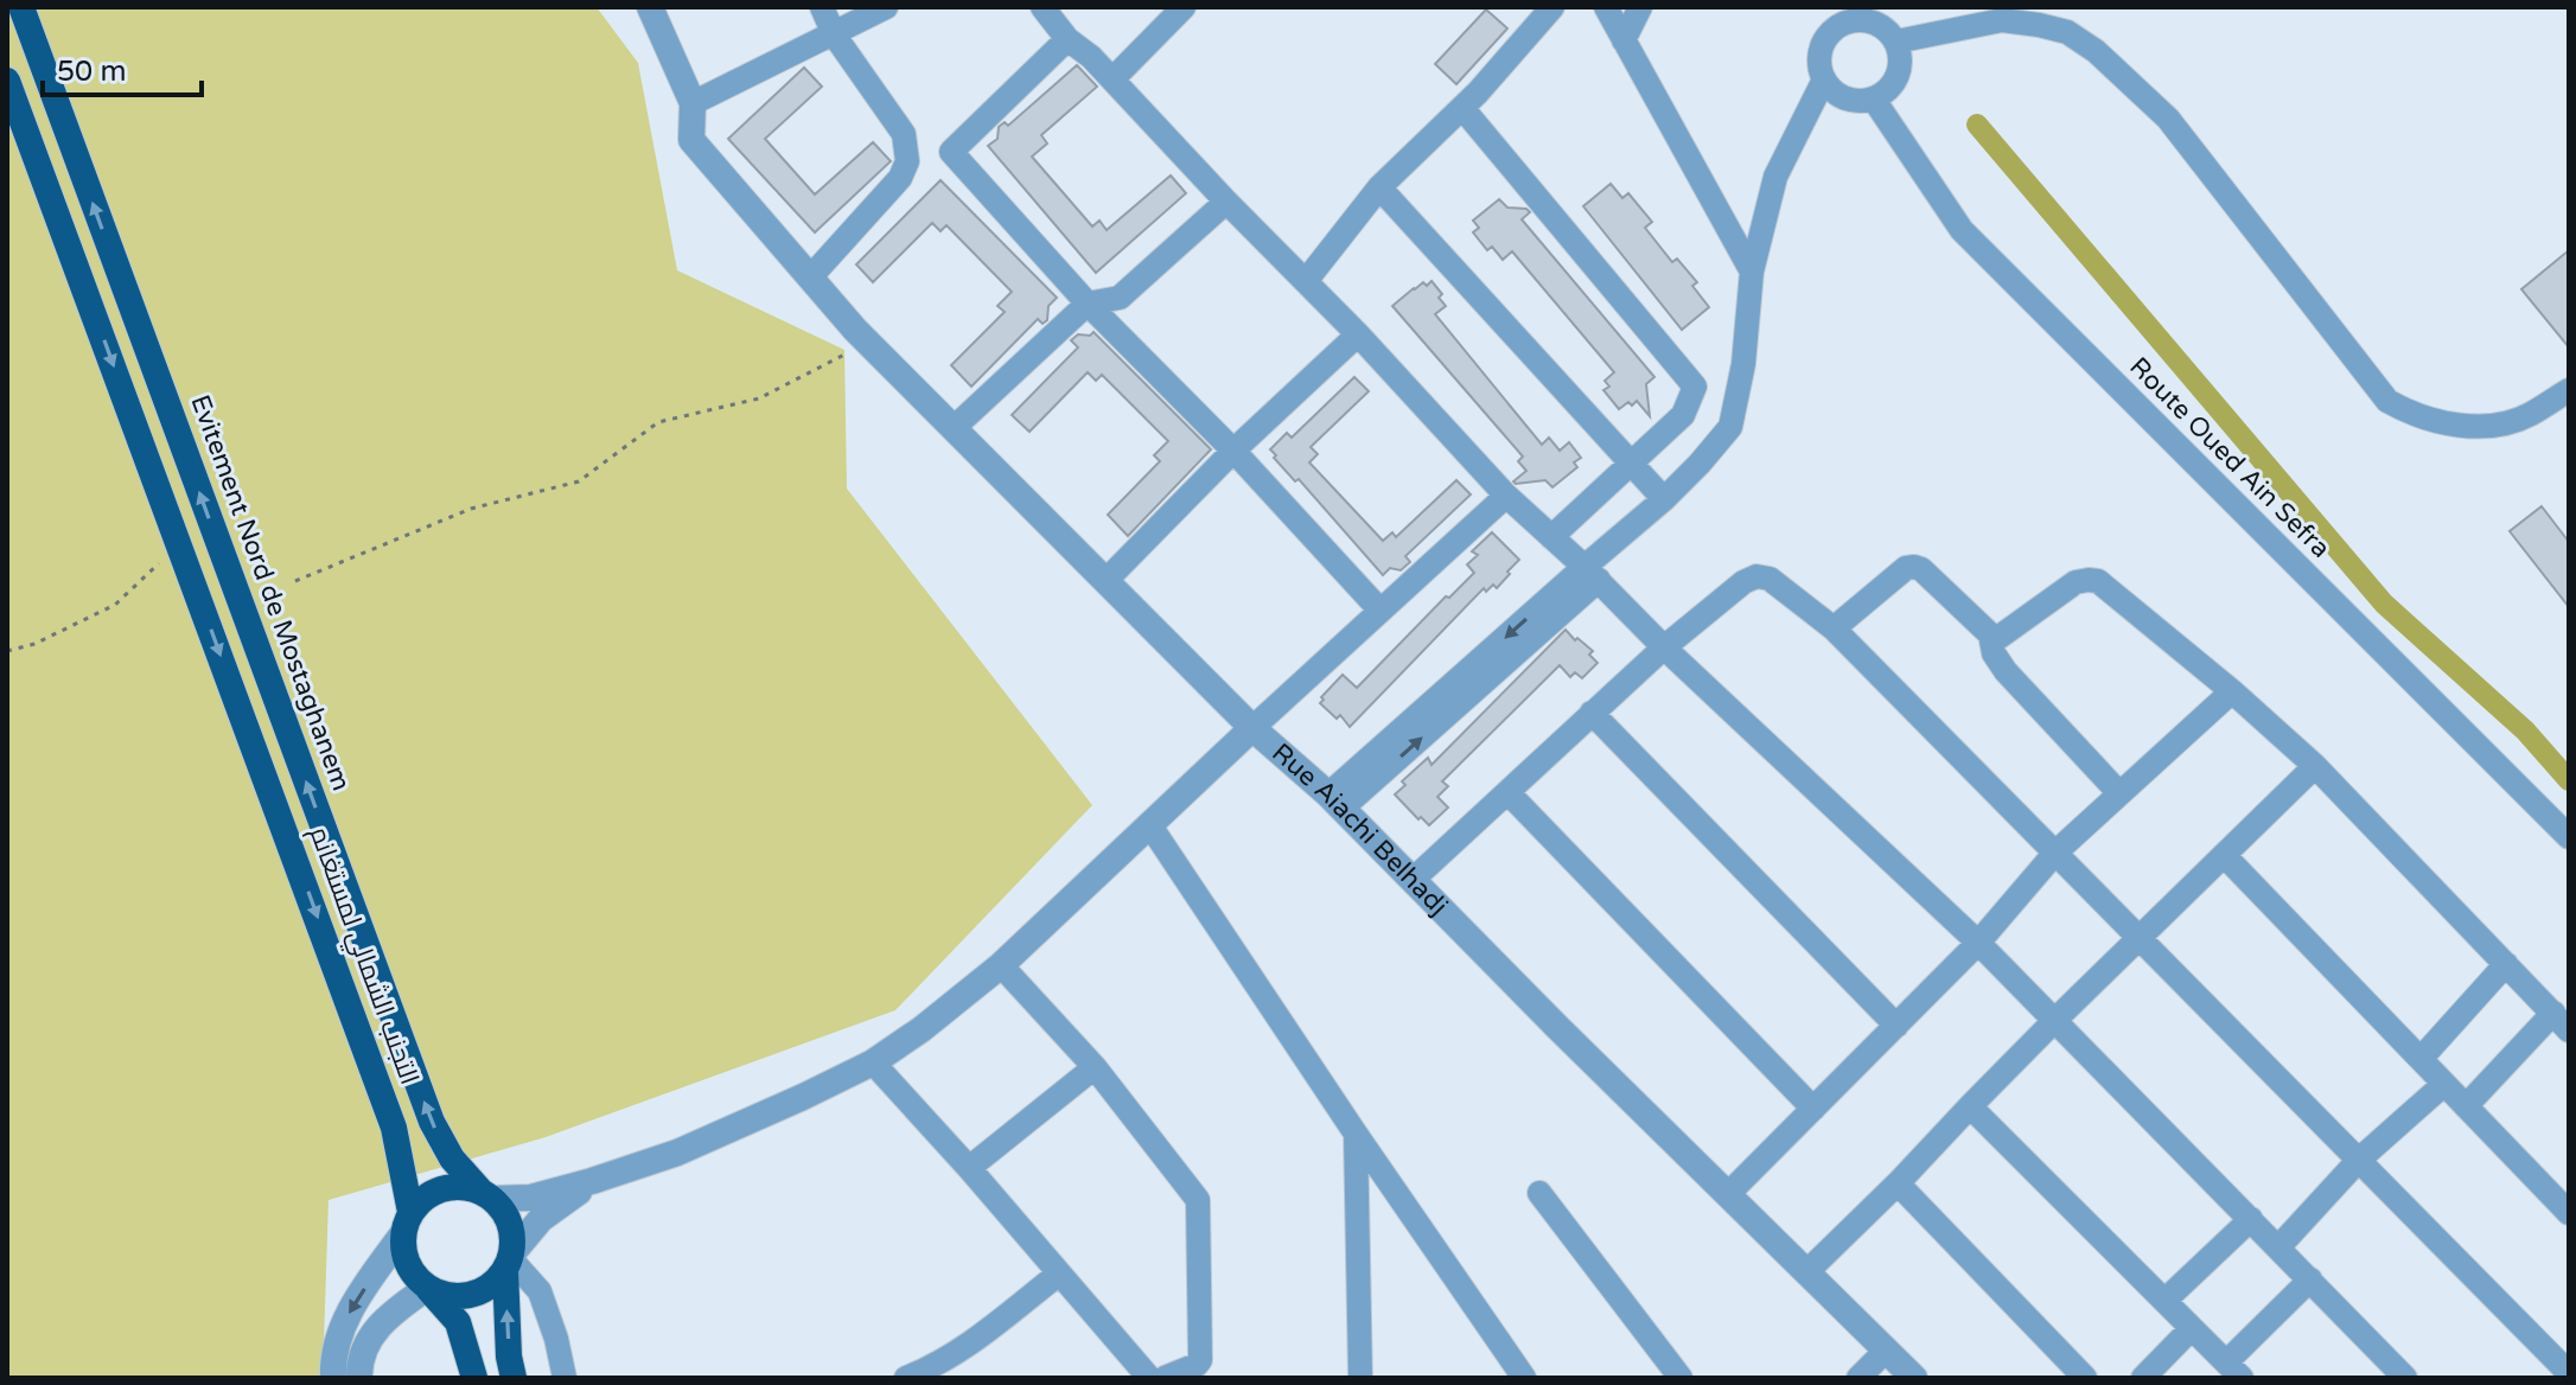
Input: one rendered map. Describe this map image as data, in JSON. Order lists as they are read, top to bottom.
{
  "streets": {
    "highway": ["Evitement Nord de Mostaghanem", "التجنب الشمالي لمستغانم"],
    "street": ["Route Oued Ain Sefra", "Rue Aiachi Belhadj"]
  },
  "crossings": [
    ["Evitement Nord de Mostaghanem", "التجنب الشمالي لمستغانم"]
  ],
  "one_way": ["التجنب الشمالي لمستغانم"],
  "scale_bar": "50 m"
}
